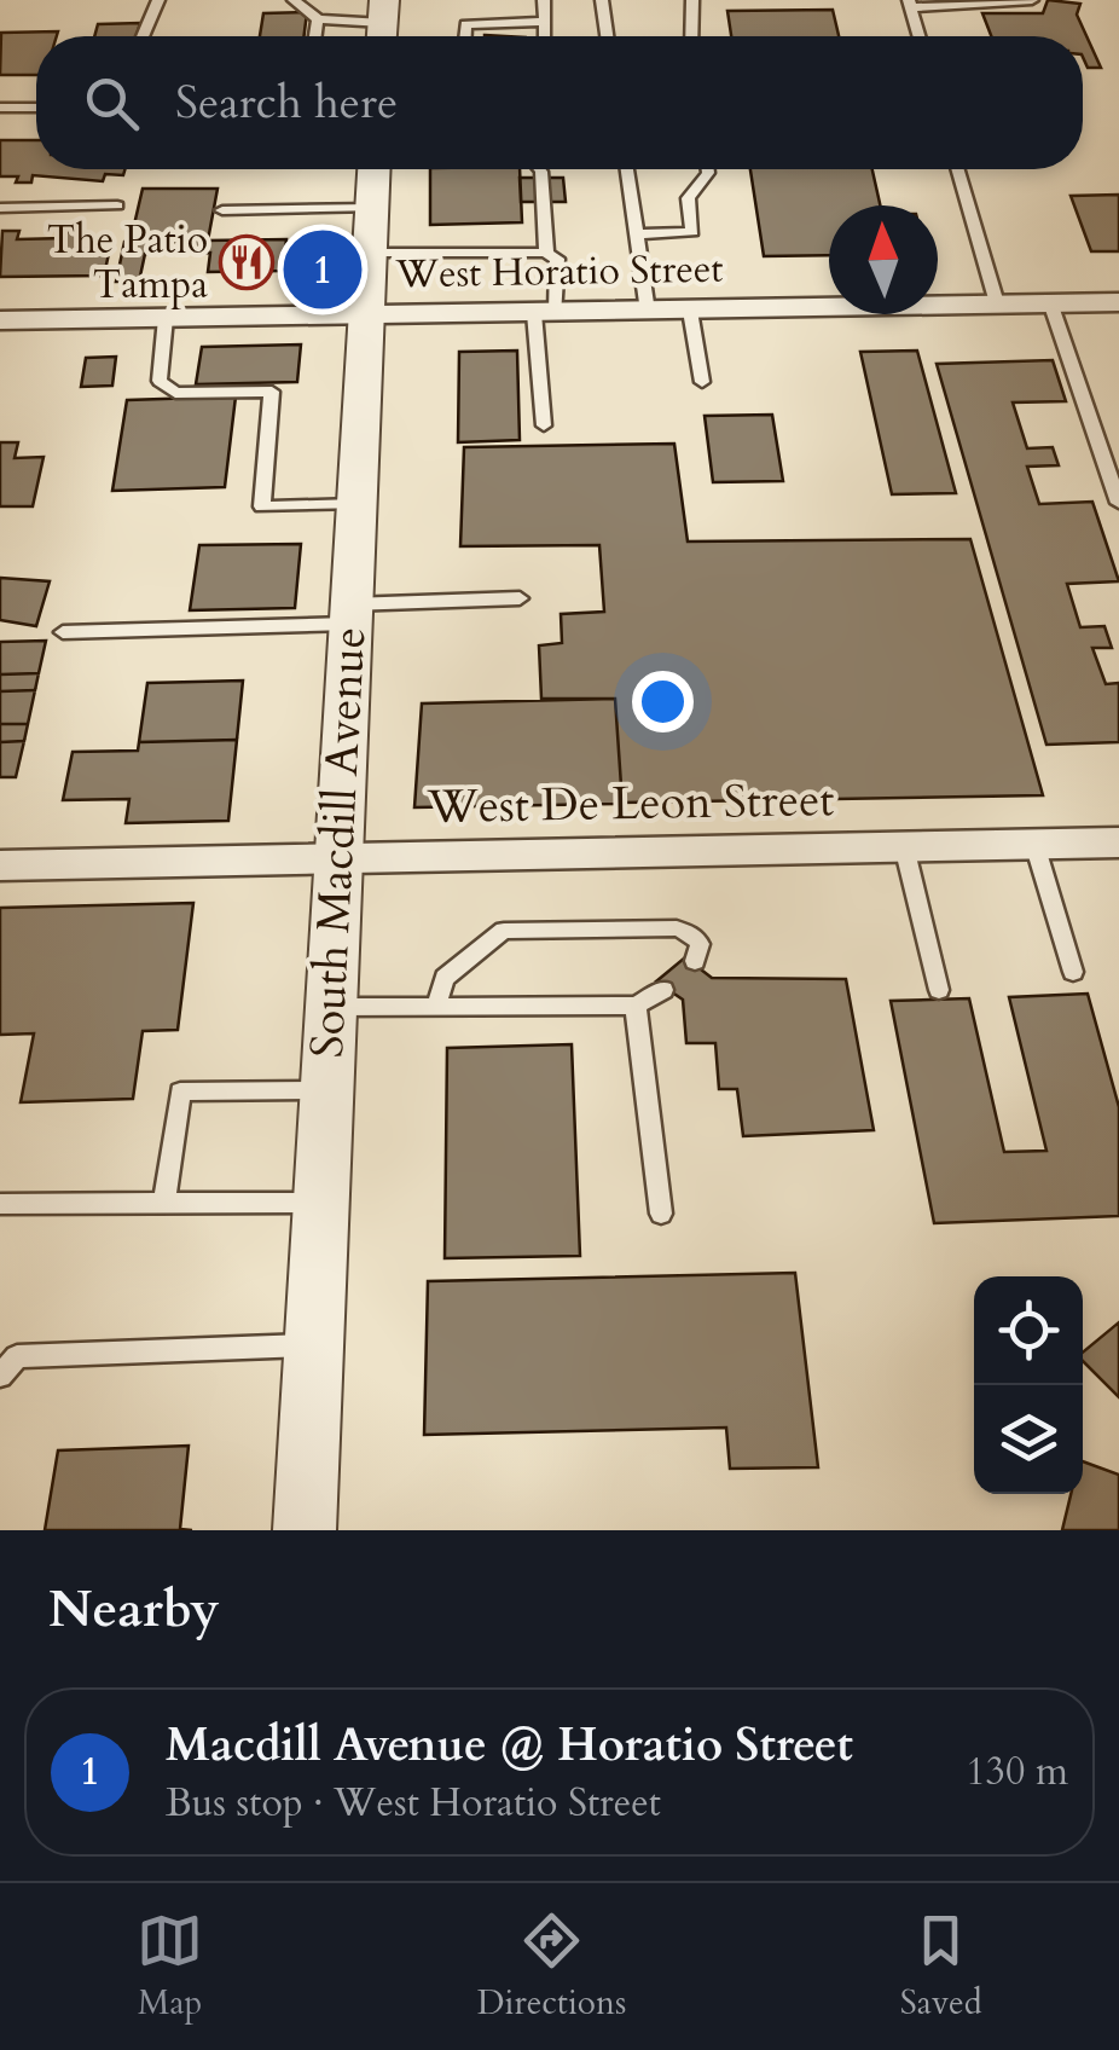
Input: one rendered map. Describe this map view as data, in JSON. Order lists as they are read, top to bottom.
{
  "streets": {
    "street": ["West Horatio Street", "West De Leon Street", "South Macdill Avenue"]
  },
  "crossings": [
    ["West Horatio Street", "South Macdill Avenue"],
    ["West De Leon Street", "South Macdill Avenue"]
  ],
  "places": {
    "restaurant": ["The Patio Tampa"]
  },
  "north": "top",
  "page": {
    "search": "Search here",
    "pins": "1",
    "heading": "Nearby",
    "list": [
      {
        "mark": "1",
        "name": "Macdill Avenue @ Horatio Street",
        "note": "Bus stop · West Horatio Street",
        "value": "130 m"
      }
    ],
    "nav": ["Map", "Directions", "Saved"]
  }
}
